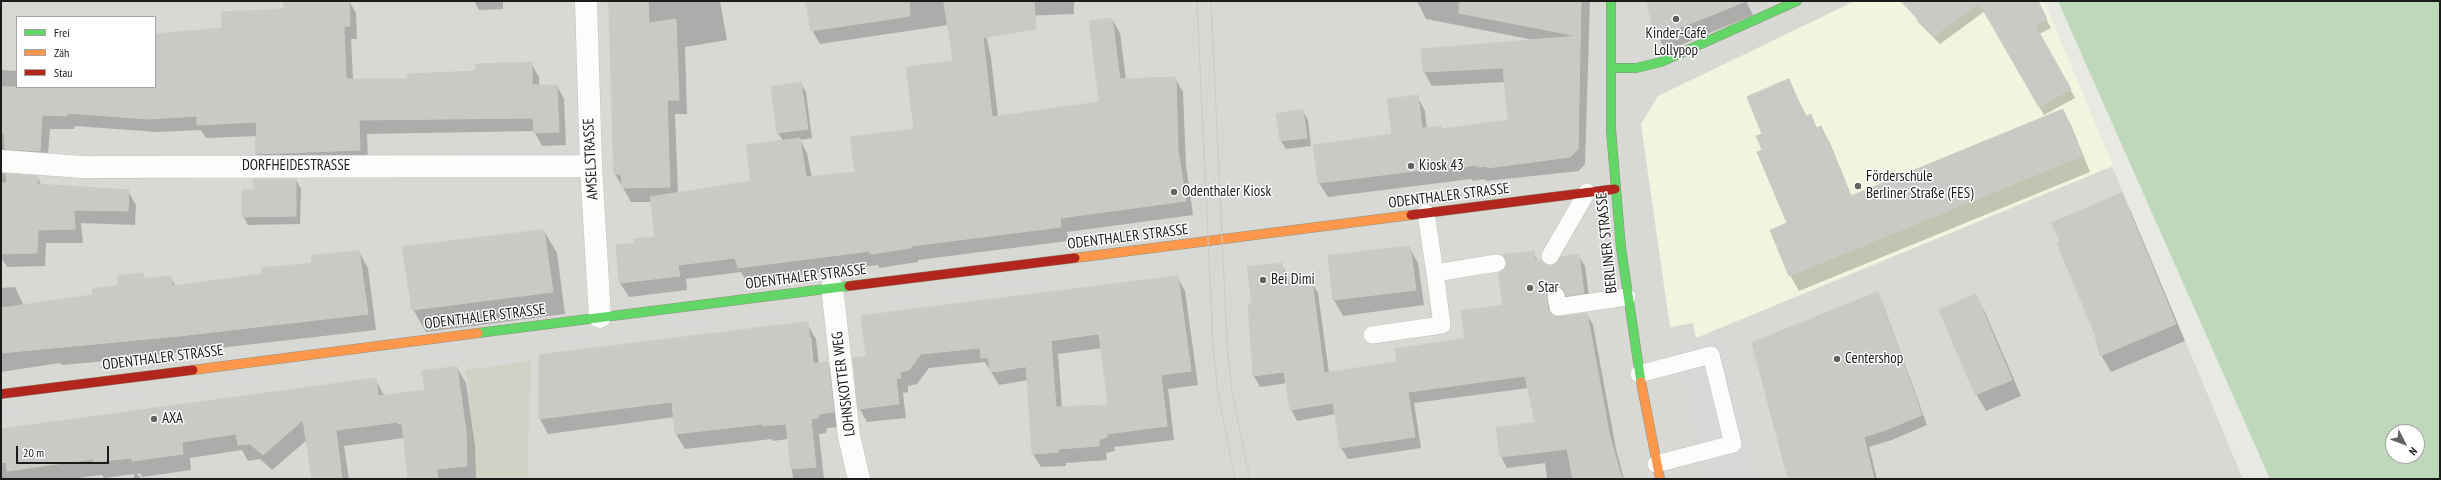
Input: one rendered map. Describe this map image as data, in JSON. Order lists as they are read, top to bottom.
{
  "streets": {
    "main road": ["ODENTHALER STRASSE", "BERLINER STRASSE"],
    "street": ["AMSELSTRASSE", "DORFHEIDESTRASSE", "LOHNSKOTTER WEG"]
  },
  "crossings": [
    ["AMSELSTRASSE", "DORFHEIDESTRASSE"],
    ["AMSELSTRASSE", "ODENTHALER STRASSE"],
    ["ODENTHALER STRASSE", "BERLINER STRASSE"],
    ["ODENTHALER STRASSE", "LOHNSKOTTER WEG"]
  ],
  "places": [
    "Kinder-Café Lollypop",
    "Kiosk 43",
    "Förderschule Berliner Straße (FES)",
    "Odenthaler Kiosk",
    "Bei Dimi",
    "Star",
    "Centershop",
    "AXA"
  ],
  "legend": ["Frei", "Zäh", "Stau"],
  "scale_bar": "20 m",
  "north": "bottom right"
}
